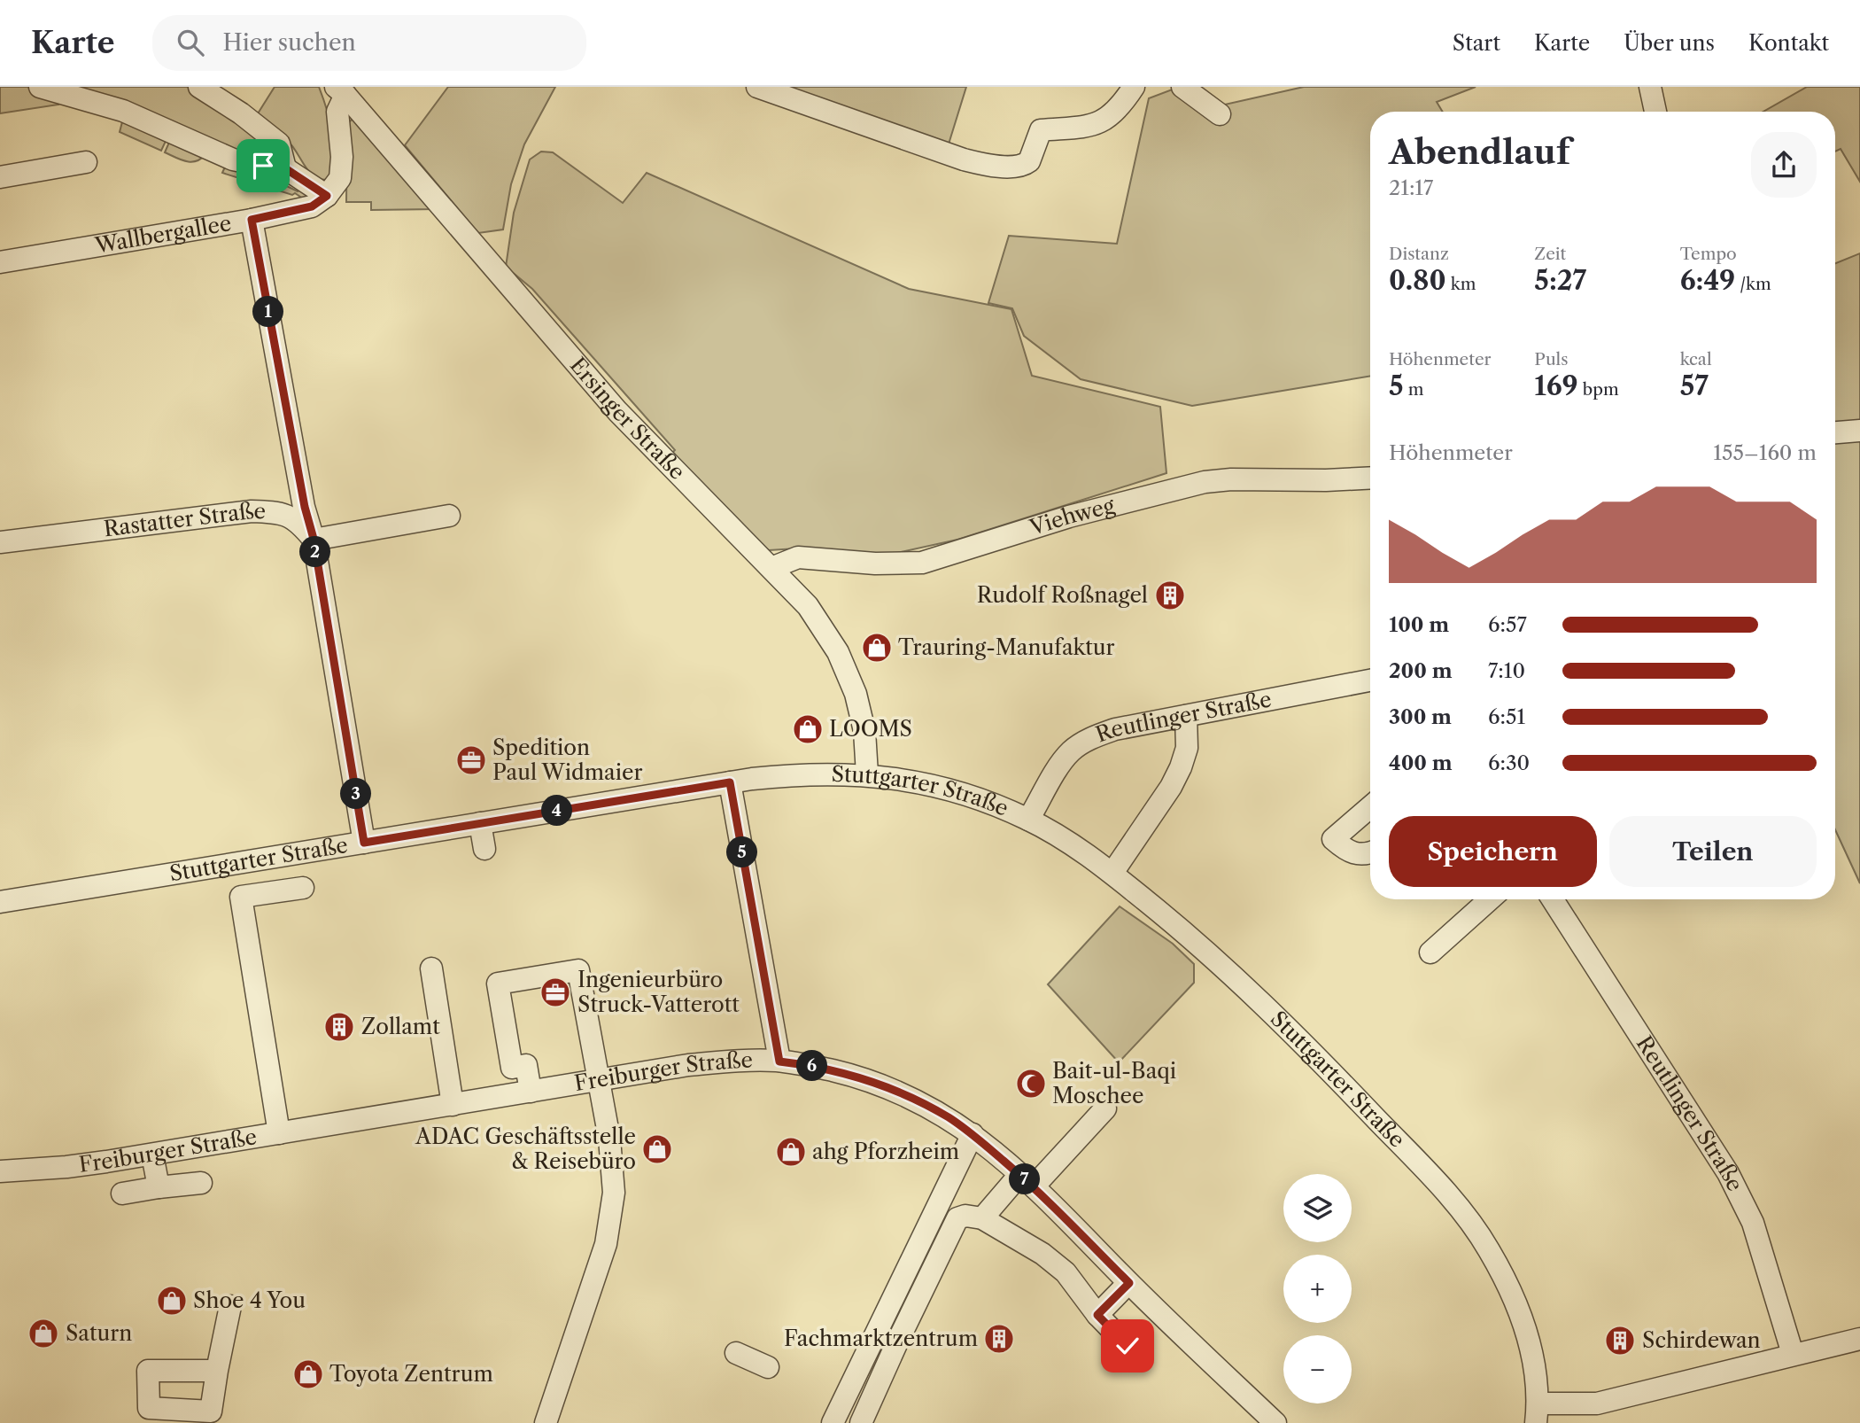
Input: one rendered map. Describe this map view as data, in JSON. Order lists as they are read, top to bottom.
{
  "streets": {
    "street": [
      "Wallbergallee",
      "Ersinger Straße",
      "Viehweg",
      "Rastatter Straße",
      "Reutlinger Straße",
      "Stuttgarter Straße",
      "Freiburger Straße"
    ]
  },
  "crossings": [
    ["Ersinger Straße", "Viehweg"],
    ["Ersinger Straße", "Stuttgarter Straße"],
    ["Reutlinger Straße", "Stuttgarter Straße"]
  ],
  "places": {
    "building": [
      "Rudolf Roßnagel",
      "Zollamt",
      "Fachmarktzentrum",
      "Schirdewan"
    ],
    "shop": [
      "Trauring-Manufaktur",
      "LOOMS",
      "ADAC Geschäftsstelle & Reisebüro",
      "ahg Pforzheim",
      "Shoe 4 You",
      "Saturn",
      "Toyota Zentrum"
    ],
    "office": ["Spedition Paul Widmaier", "Ingenieurbüro Struck-Vatterott"],
    "mosque": ["Bait-ul-Baqi Moschee"]
  },
  "page": {
    "header": "Karte",
    "search": "Hier suchen",
    "nav": [
      "Start",
      "Karte",
      "Über uns",
      "Kontakt"
    ],
    "heading": ["Abendlauf", "21:17"],
    "stats": [
      ["Distanz", "0.80 km"],
      ["Zeit", "5:27"],
      ["Tempo", "6:49 /km"],
      ["Höhenmeter", "5 m"],
      ["Puls", "169 bpm"],
      ["kcal", "57"]
    ],
    "pins": [
      "1",
      "2",
      "3",
      "4",
      "5",
      "6",
      "7"
    ],
    "chart": ["Höhenmeter", "155–160 m"],
    "list": [
      {
        "name": "100 m",
        "note": "6:57"
      },
      {
        "name": "200 m",
        "note": "7:10"
      },
      {
        "name": "300 m",
        "note": "6:51"
      },
      {
        "name": "400 m",
        "note": "6:30"
      }
    ],
    "buttons": ["Speichern", "Teilen"],
    "map_buttons": ["+", "−"]
  }
}
